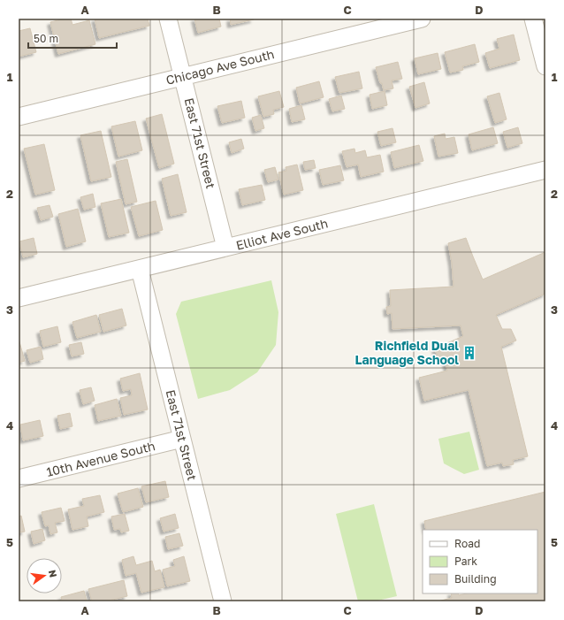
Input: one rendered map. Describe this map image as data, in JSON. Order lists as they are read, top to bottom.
{
  "streets": {
    "street": [
      "Chicago Ave South",
      "East 71st Street",
      "Elliot Ave South",
      "10th Avenue South"
    ]
  },
  "crossings": [
    ["Chicago Ave South", "East 71st Street"],
    ["East 71st Street", "Elliot Ave South"],
    ["East 71st Street", "10th Avenue South"]
  ],
  "places": {
    "building": ["Richfield Dual Language School"]
  },
  "legend": ["Road", "Park", "Building"],
  "scale_bar": "50 m",
  "north": "right",
  "grid": {
    "columns": [
      "A",
      "B",
      "C",
      "D"
    ],
    "rows": [
      "1",
      "2",
      "3",
      "4",
      "5"
    ]
  }
}
